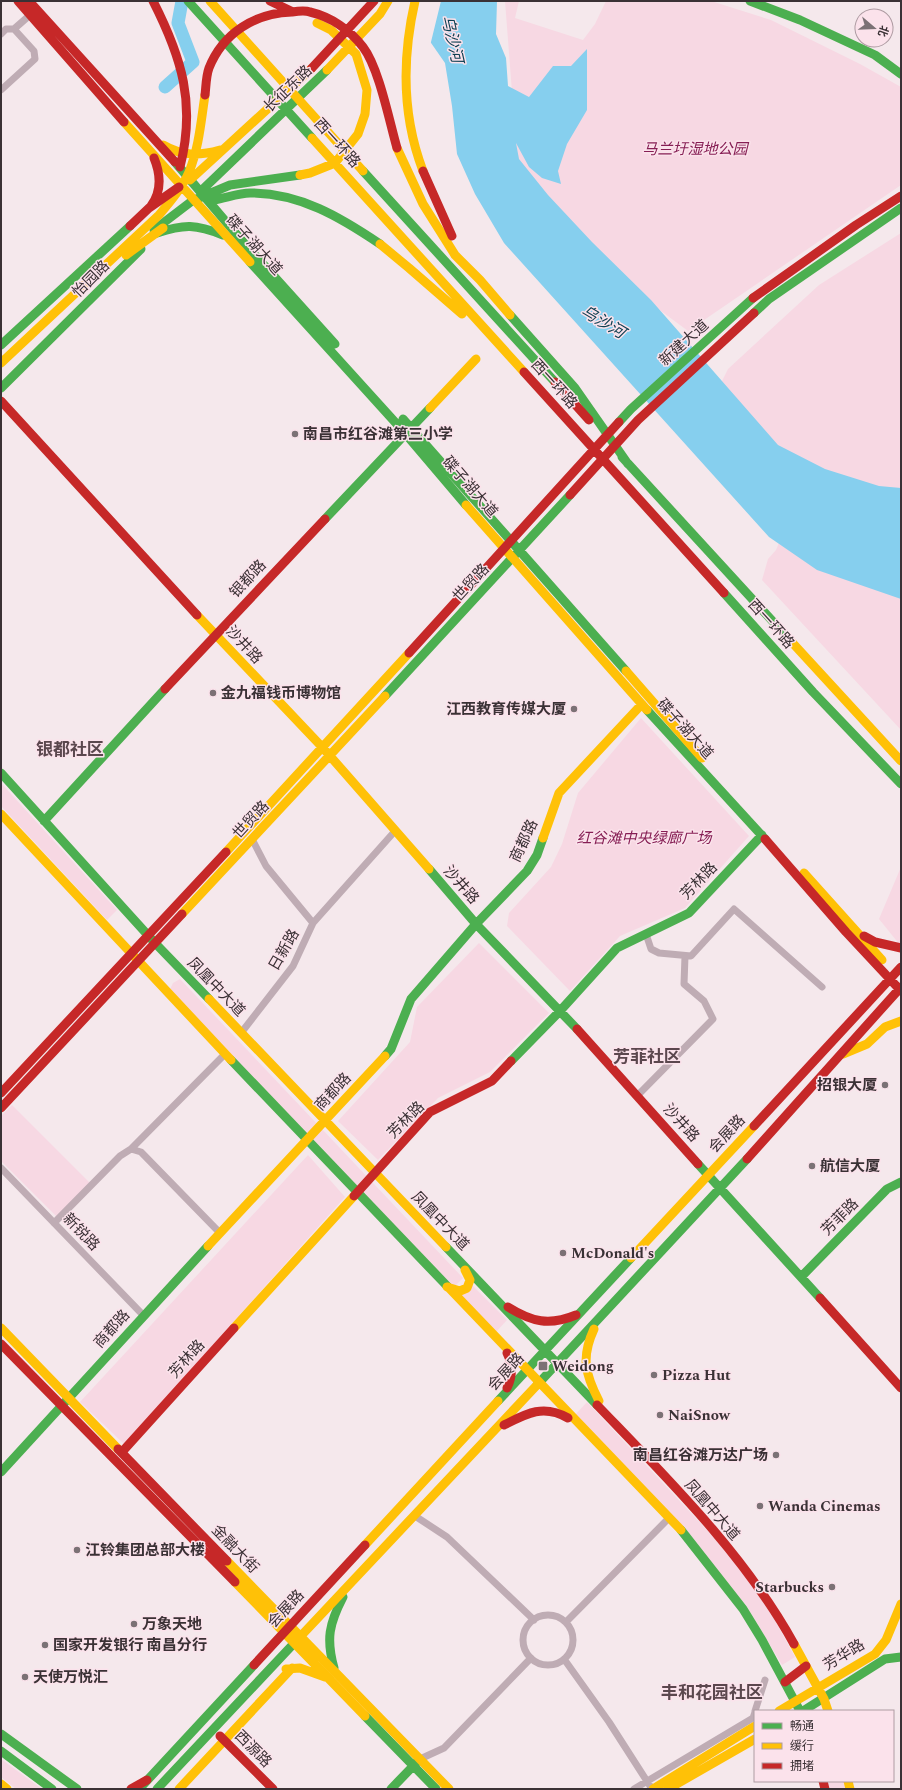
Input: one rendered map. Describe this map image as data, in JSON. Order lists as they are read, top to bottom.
{
  "streets": {
    "main road": [
      "长征东路",
      "西一环路",
      "碟子湖大道",
      "怡园路",
      "新建大道",
      "银都路",
      "世贸路",
      "沙井路",
      "商都路",
      "芳林路",
      "凤凰中大道",
      "会展路",
      "芳菲路",
      "金融大街",
      "芳华路",
      "西源路"
    ],
    "street": ["日新路", "新锐路"]
  },
  "crossings": [
    ["长征东路", "碟子湖大道"],
    ["长征东路", "怡园路"],
    ["碟子湖大道", "怡园路"],
    ["碟子湖大道", "新建大道"],
    ["碟子湖大道", "银都路"],
    ["碟子湖大道", "世贸路"],
    ["碟子湖大道", "商都路"],
    ["碟子湖大道", "芳林路"],
    ["碟子湖大道", "会展路"],
    ["新建大道", "世贸路"],
    ["银都路", "沙井路"],
    ["银都路", "凤凰中大道"],
    ["世贸路", "沙井路"],
    ["世贸路", "日新路"],
    ["世贸路", "凤凰中大道"],
    ["沙井路", "商都路"],
    ["沙井路", "芳林路"],
    ["沙井路", "会展路"],
    ["沙井路", "芳菲路"],
    ["商都路", "凤凰中大道"],
    ["商都路", "新锐路"],
    ["商都路", "金融大街"],
    ["芳林路", "凤凰中大道"],
    ["芳林路", "金融大街"],
    ["日新路", "凤凰中大道"],
    ["凤凰中大道", "会展路"],
    ["凤凰中大道", "芳华路"],
    ["会展路", "金融大街"],
    ["会展路", "西源路"]
  ],
  "districts": ["银都社区", "芳菲社区", "丰和花园社区"],
  "water": ["乌沙河"],
  "parks": ["马兰圩湿地公园", "红谷滩中央绿廊广场"],
  "places": {
    "other": [
      "南昌市红谷滩第三小学",
      "金九福钱币博物馆",
      "江西教育传媒大厦",
      "招银大厦",
      "航信大厦",
      "McDonald's",
      "Pizza Hut",
      "NaiSnow",
      "南昌红谷滩万达广场",
      "Wanda Cinemas",
      "江铃集团总部大楼",
      "Starbucks",
      "万象天地",
      "国家开发银行 南昌分行",
      "天使万悦汇"
    ],
    "transit": ["Weidong"]
  },
  "legend": ["畅通", "缓行", "拥堵"],
  "north": "right"
}
